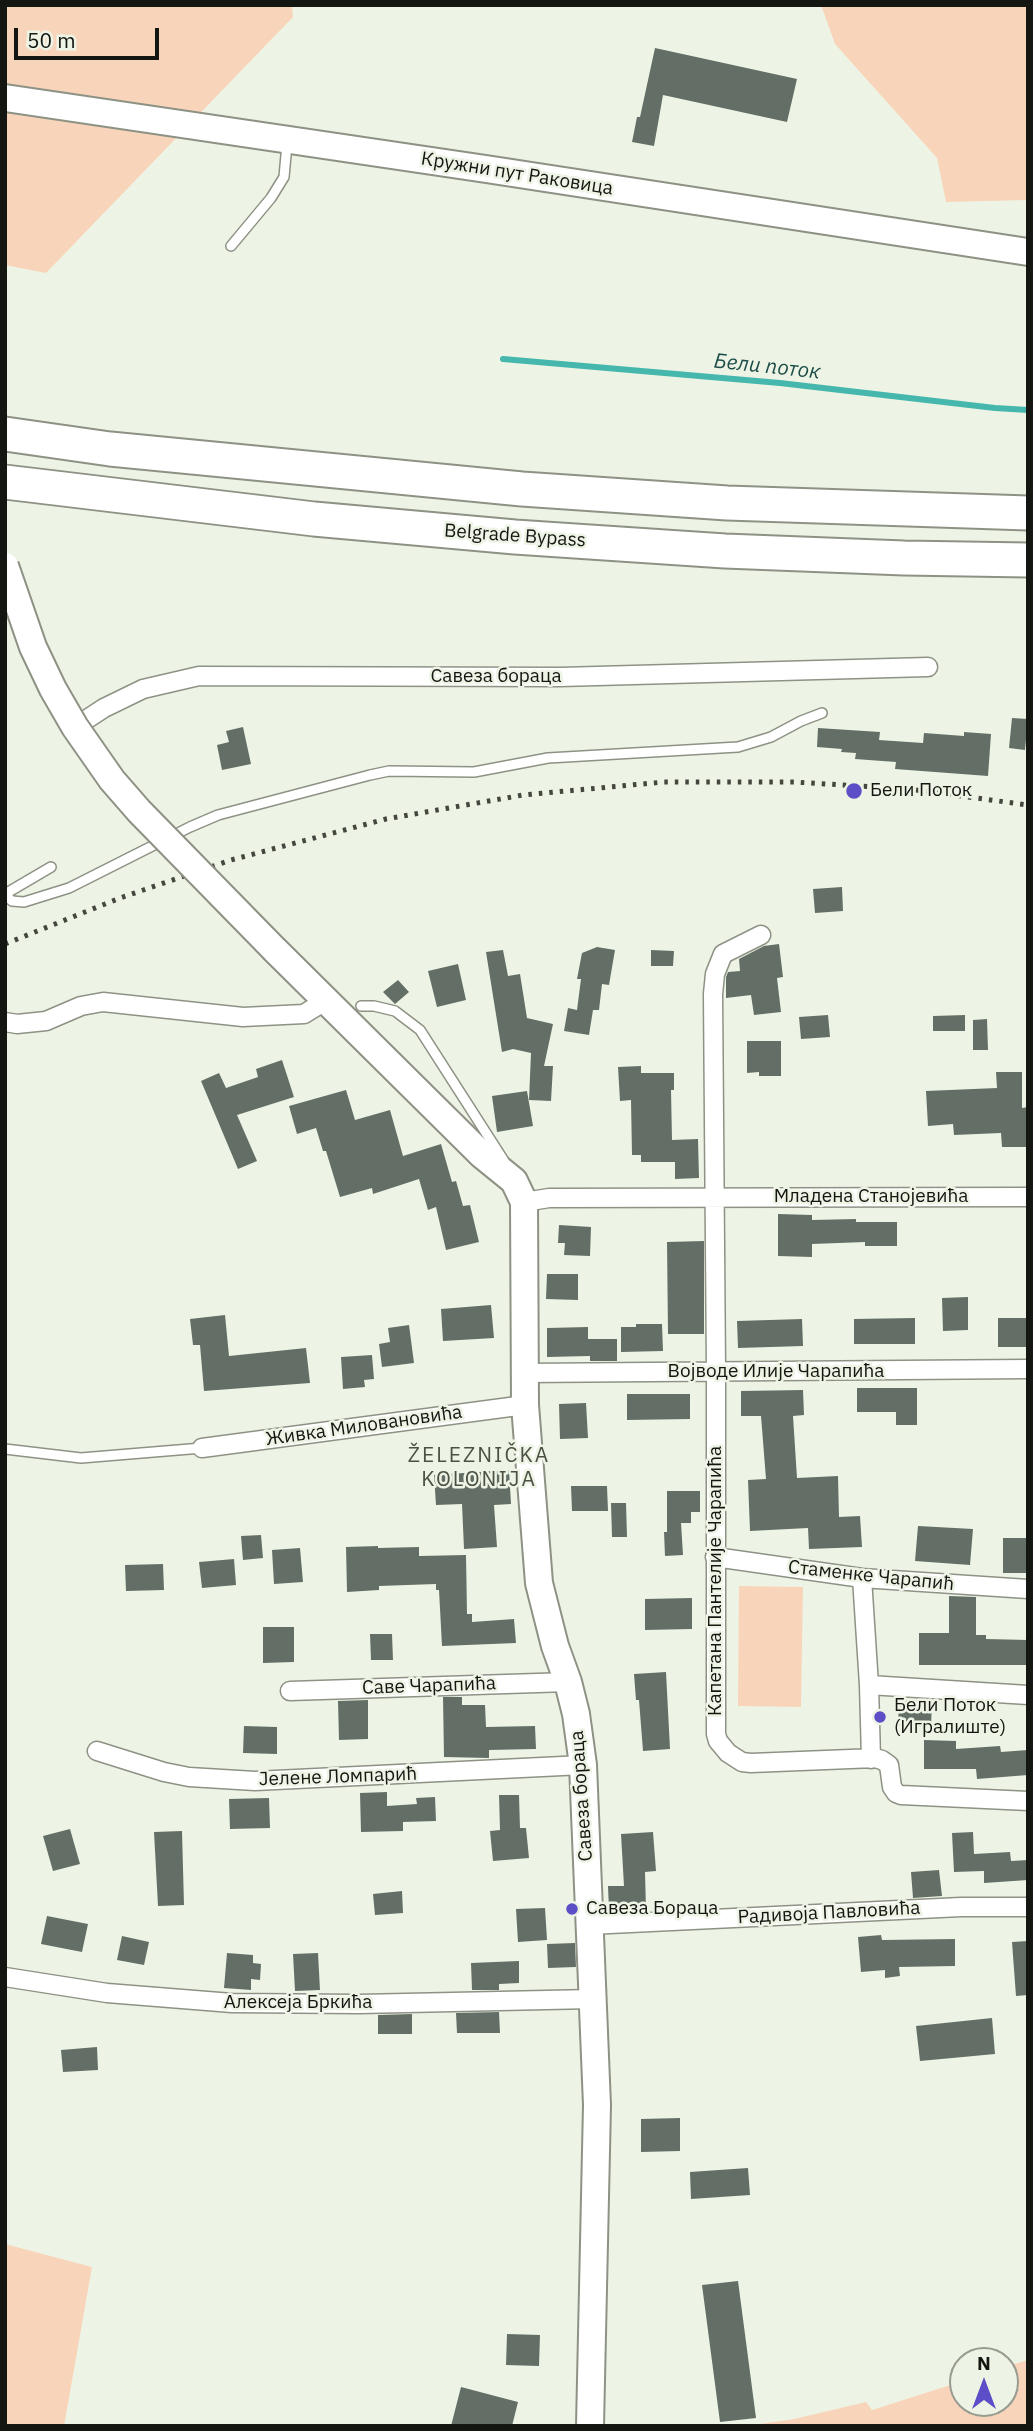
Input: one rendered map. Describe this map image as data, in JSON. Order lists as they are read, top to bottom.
{
  "streets": {
    "highway": ["Belgrade Bypass"],
    "street": [
      "Кружни пут Раковица",
      "Савеза бораца",
      "Младена Станојевића",
      "Војводе Илије Чарапића",
      "Живка Миловановића",
      "Стаменке Чарапић",
      "Капетана Пантелије Чарапића",
      "Саве Чарапића",
      "Јелене Ломпарић",
      "Радивоја Павловића",
      "Алексеја Бркића"
    ]
  },
  "crossings": [
    ["Савеза бораца", "Младена Станојевића"],
    ["Савеза бораца", "Војводе Илије Чарапића"],
    ["Савеза бораца", "Живка Миловановића"],
    ["Савеза бораца", "Саве Чарапића"],
    ["Савеза бораца", "Јелене Ломпарић"],
    ["Савеза бораца", "Радивоја Павловића"],
    ["Савеза бораца", "Алексеја Бркића"],
    ["Младена Станојевића", "Капетана Пантелије Чарапића"],
    ["Војводе Илије Чарапића", "Капетана Пантелије Чарапића"],
    ["Стаменке Чарапић", "Капетана Пантелије Чарапића"]
  ],
  "districts": ["ŽELEZNIČKA KOLONIJA"],
  "water": ["Бели поток"],
  "places": ["Бели Поток", "Бели Поток (Игралиште)", "Савеза Бораца"],
  "scale_bar": "50 m",
  "north": "top"
}
